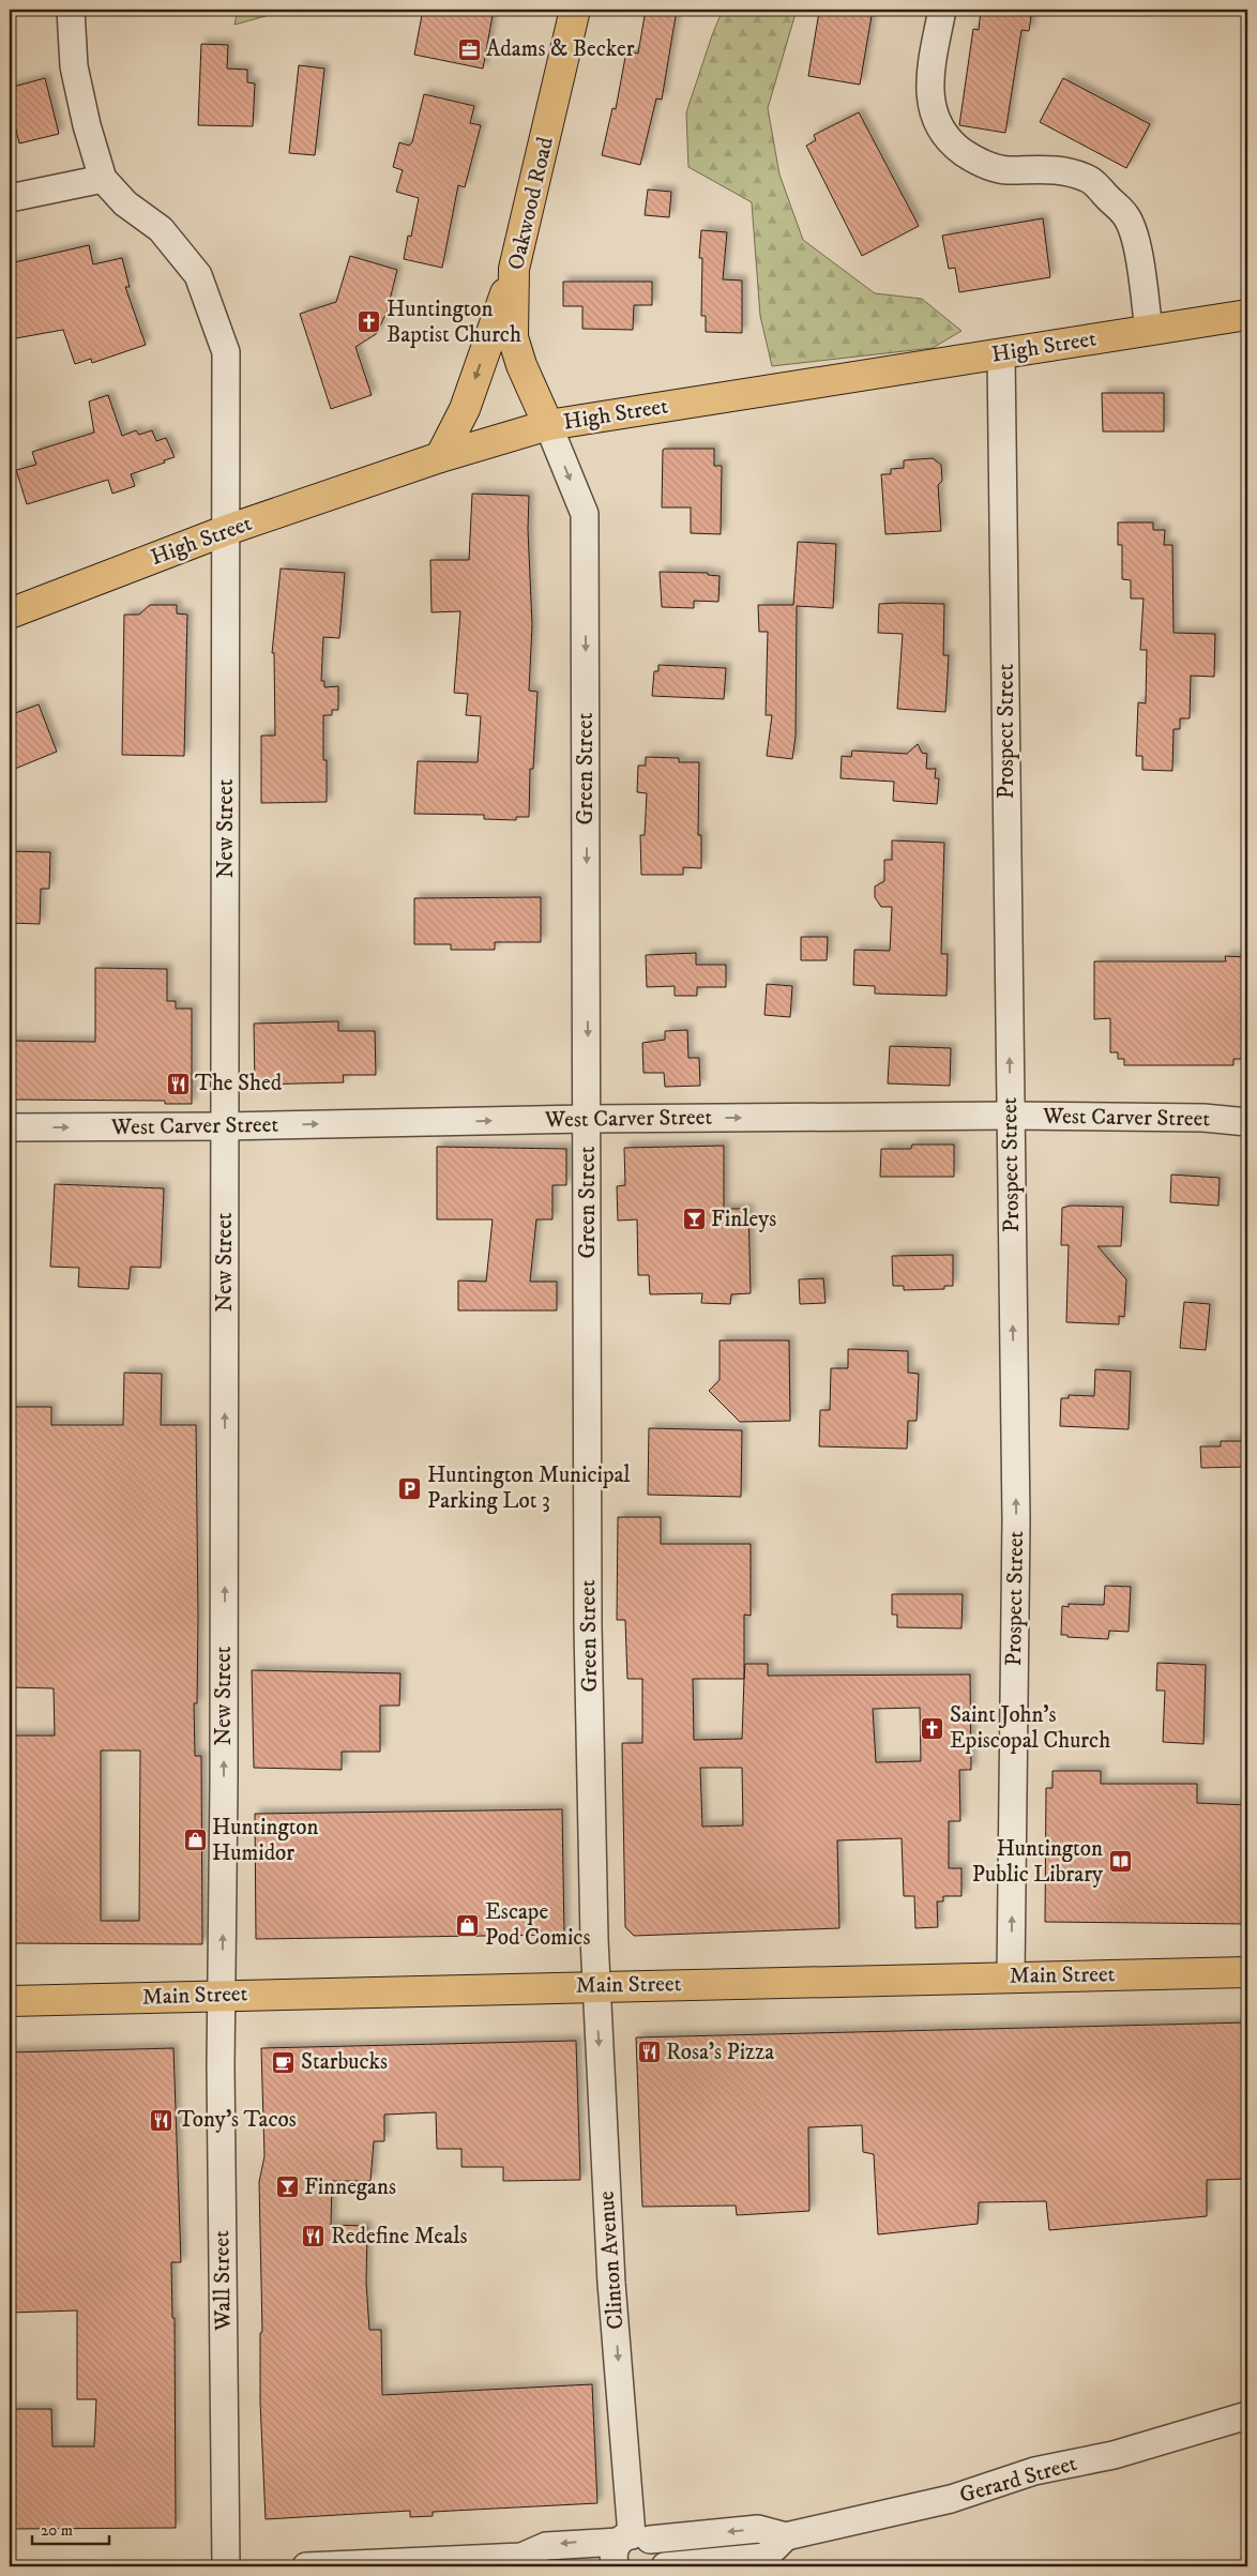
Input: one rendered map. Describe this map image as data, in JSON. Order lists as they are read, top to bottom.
{
  "streets": {
    "main road": ["Oakwood Road", "High Street", "Main Street"],
    "street": [
      "Prospect Street",
      "Green Street",
      "New Street",
      "West Carver Street",
      "Clinton Avenue",
      "Wall Street",
      "Gerard Street"
    ]
  },
  "crossings": [
    ["Oakwood Road", "High Street"],
    ["Oakwood Road", "Green Street"],
    ["High Street", "Prospect Street"],
    ["High Street", "Green Street"],
    ["High Street", "New Street"],
    ["Prospect Street", "West Carver Street"],
    ["Prospect Street", "Main Street"],
    ["Green Street", "West Carver Street"],
    ["Green Street", "Main Street"],
    ["Green Street", "Clinton Avenue"],
    ["New Street", "West Carver Street"],
    ["New Street", "Main Street"],
    ["New Street", "Wall Street"],
    ["Main Street", "Clinton Avenue"],
    ["Main Street", "Wall Street"],
    ["Clinton Avenue", "Gerard Street"]
  ],
  "one_way": [
    "Prospect Street",
    "Green Street",
    "New Street",
    "West Carver Street",
    "Clinton Avenue"
  ],
  "places": {
    "office": ["Adams & Becker"],
    "church": ["Huntington Baptist Church", "Saint John's Episcopal Church"],
    "restaurant": [
      "The Shed",
      "Rosa's Pizza",
      "Tony’s Tacos",
      "Redefine Meals"
    ],
    "bar": ["Finleys", "Finnegans"],
    "parking": ["Huntington Municipal Parking Lot 3"],
    "shop": ["Huntington Humidor", "Escape Pod Comics"],
    "library": ["Huntington Public Library"],
    "cafe": ["Starbucks"]
  },
  "scale_bar": "20 m"
}
